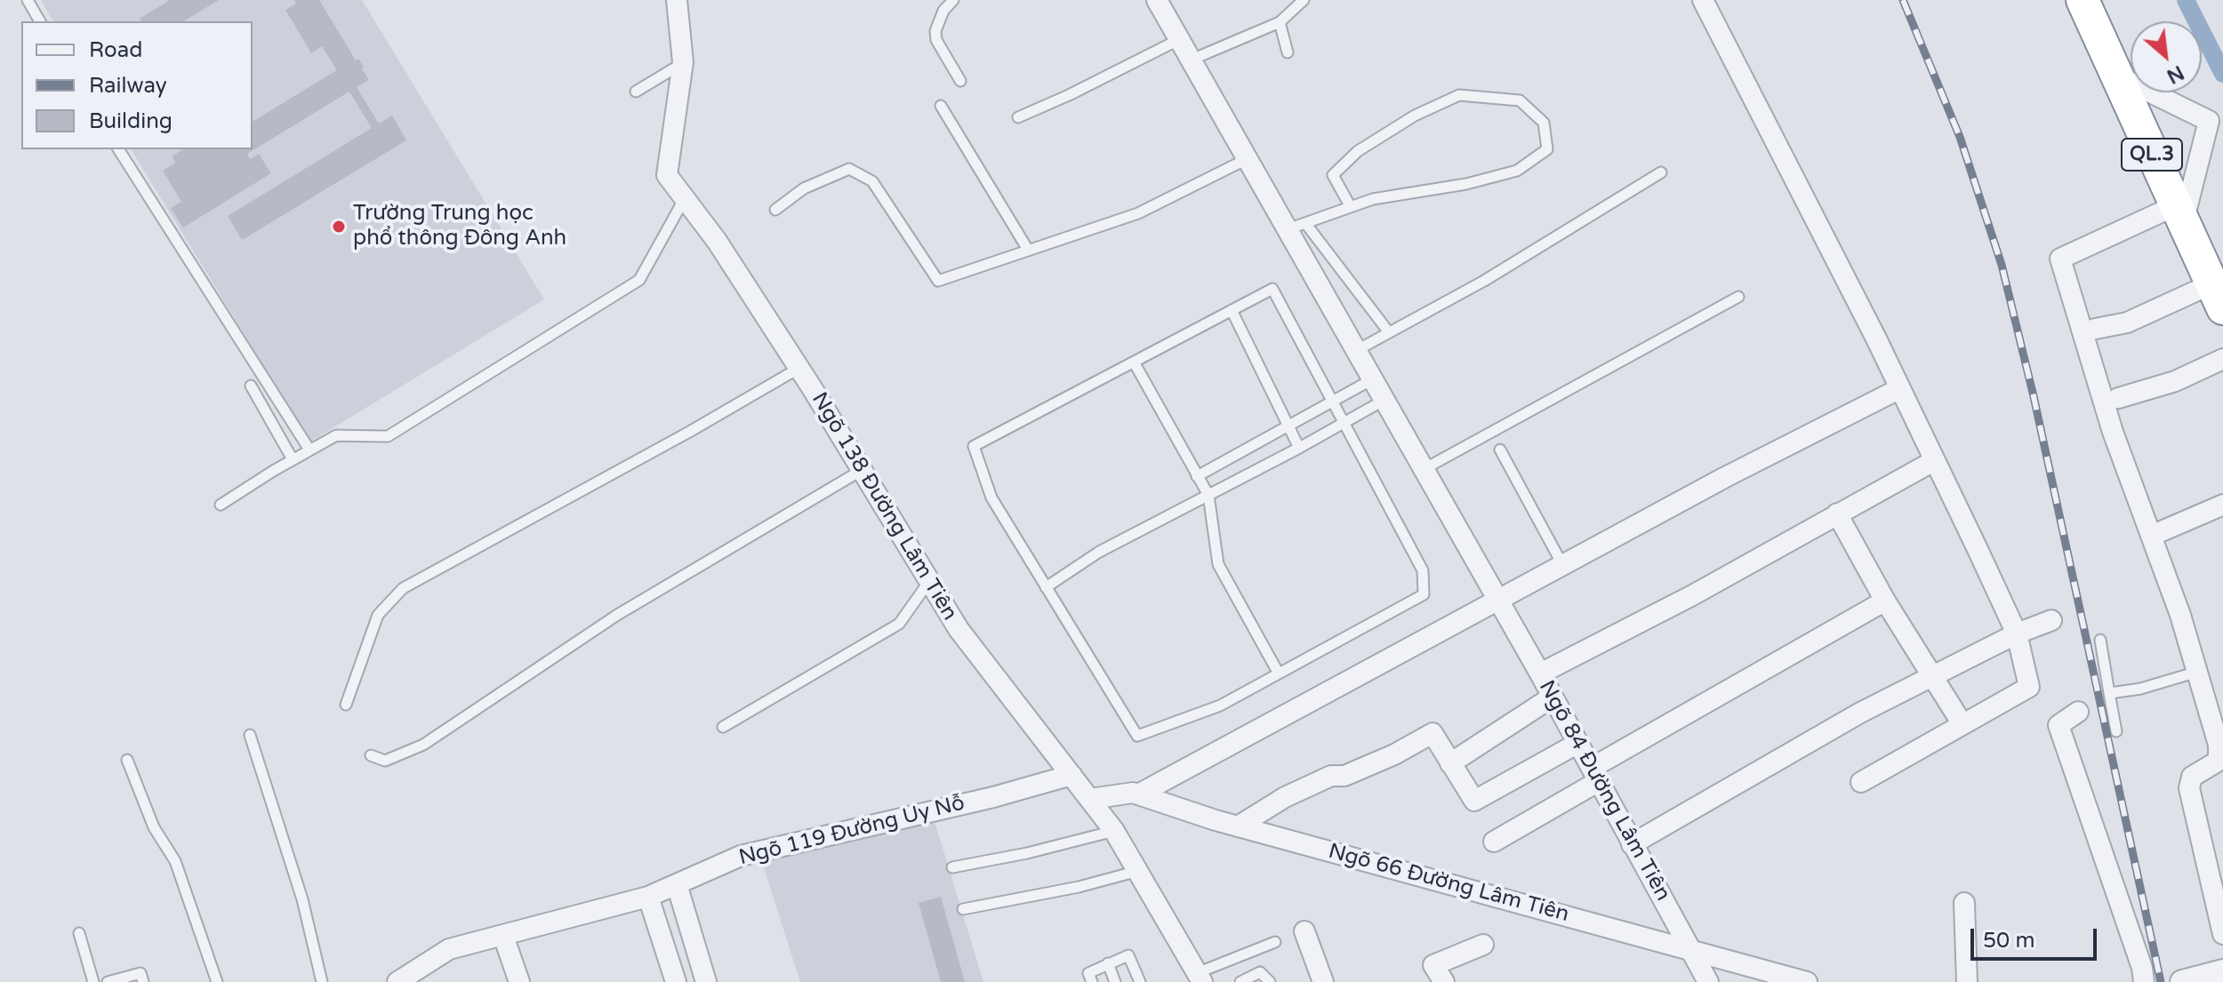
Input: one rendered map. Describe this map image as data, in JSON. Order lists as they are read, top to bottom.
{
  "streets": {
    "highway": ["QL.3"],
    "street": [
      "Ngõ 138 Đường Lâm Tiên",
      "Ngõ 84 Đường Lâm Tiên",
      "Ngõ 119 Đường Uy Nỗ",
      "Ngõ 66 Đường Lâm Tiên"
    ]
  },
  "crossings": [
    ["Ngõ 138 Đường Lâm Tiên", "Ngõ 119 Đường Uy Nỗ"],
    ["Ngõ 138 Đường Lâm Tiên", "Ngõ 66 Đường Lâm Tiên"],
    ["Ngõ 84 Đường Lâm Tiên", "Ngõ 66 Đường Lâm Tiên"]
  ],
  "places": ["Trường Trung học phổ thông Đông Anh"],
  "legend": ["Road", "Railway", "Building"],
  "scale_bar": "50 m",
  "north": "bottom right"
}
